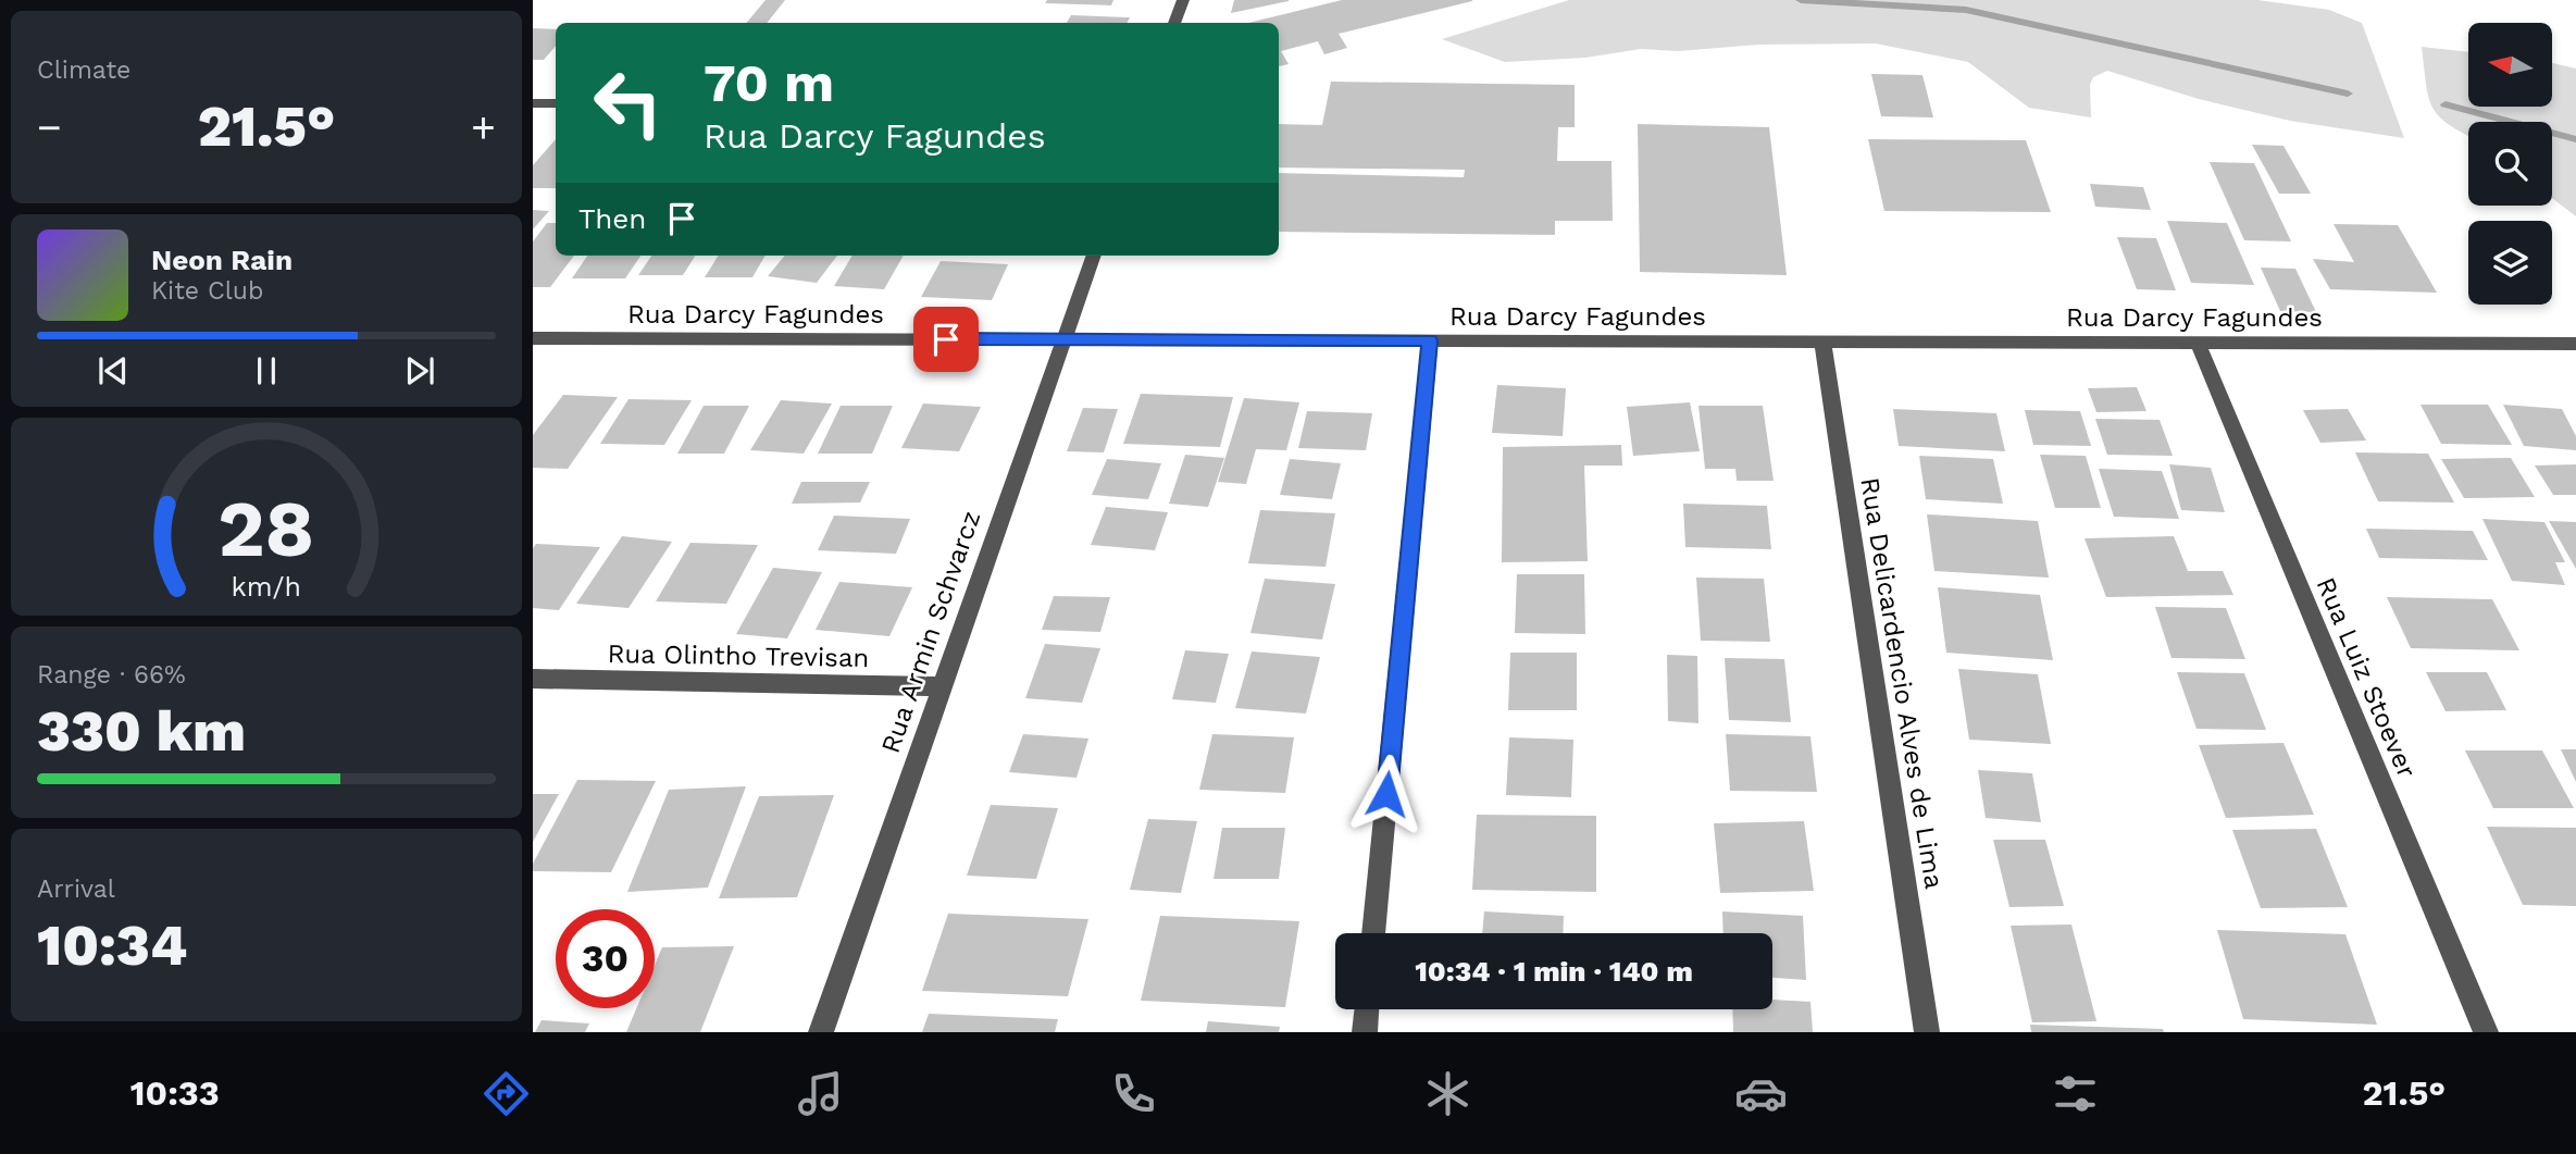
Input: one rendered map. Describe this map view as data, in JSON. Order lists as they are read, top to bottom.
{
  "streets": {
    "street": [
      "Rua Darcy Fagundes",
      "Rua Armin Schvarcz",
      "Rua Olintho Trevisan",
      "Rua Luiz Stoever",
      "Rua Delicardencio Alves de Lima"
    ]
  },
  "crossings": [
    ["Rua Darcy Fagundes", "Rua Armin Schvarcz"],
    ["Rua Darcy Fagundes", "Rua Luiz Stoever"],
    ["Rua Darcy Fagundes", "Rua Delicardencio Alves de Lima"],
    ["Rua Armin Schvarcz", "Rua Olintho Trevisan"]
  ],
  "north": "left",
  "page": {
    "tile": [
      "Climate",
      ["Range · 66%", "330 km"],
      ["Arrival", "10:34"]
    ],
    "turn": ["70 m", "Rua Darcy Fagundes"],
    "heat": ["−", "21.5°", "+"],
    "then": "Then",
    "song": ["Neon Rain", "Kite Club"],
    "limit": "30",
    "trip": "10:34 · 1 min · 140 m",
    "tabs": ["10:33", "21.5°"],
    "gauge": ["28", "km/h"]
  }
}
